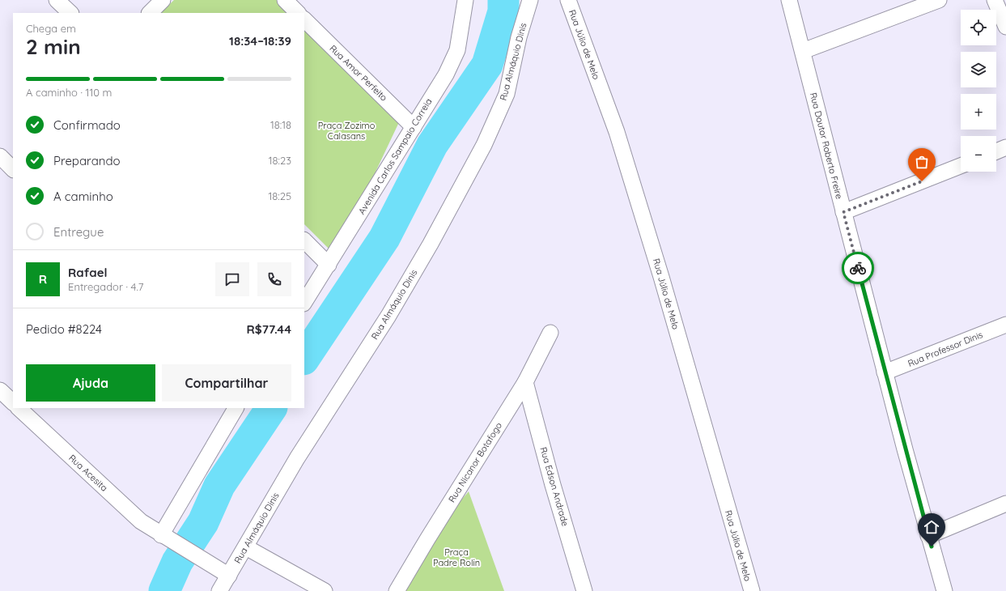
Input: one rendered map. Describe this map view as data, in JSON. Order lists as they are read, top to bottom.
{
  "streets": {
    "street": [
      "Rua Júlio de Melo",
      "Rua Almáquio Dinis",
      "Rua Amor Perfeito",
      "Rua Doutor Roberto Freire",
      "Avenida Carlos Sampaio Correia",
      "Rua Professor Dinis",
      "Rua Nicanor Botafogo",
      "Rua Acesita",
      "Rua Edson Andrade"
    ]
  },
  "crossings": [
    ["Rua Almáquio Dinis", "Rua Acesita"],
    ["Rua Amor Perfeito", "Avenida Carlos Sampaio Correia"],
    ["Rua Doutor Roberto Freire", "Rua Professor Dinis"],
    ["Rua Nicanor Botafogo", "Rua Edson Andrade"]
  ],
  "parks": ["Praça Zozimo Calasans", "Praça Padre Rolin"],
  "page": {
    "map_buttons": ["+", "−"],
    "heading": ["2 min", "Chega em", "18:34–18:39"],
    "panel": [
      "Rafael",
      "Entregador · 4.7",
      "Pedido #8224",
      "R$77.44"
    ],
    "bar": "A caminho · 110 m",
    "list": [
      ["Confirmado", "18:18"],
      ["Preparando", "18:23"],
      ["A caminho", "18:25"],
      "Entregue"
    ],
    "round": "R",
    "buttons": ["Ajuda", "Compartilhar"]
  }
}
